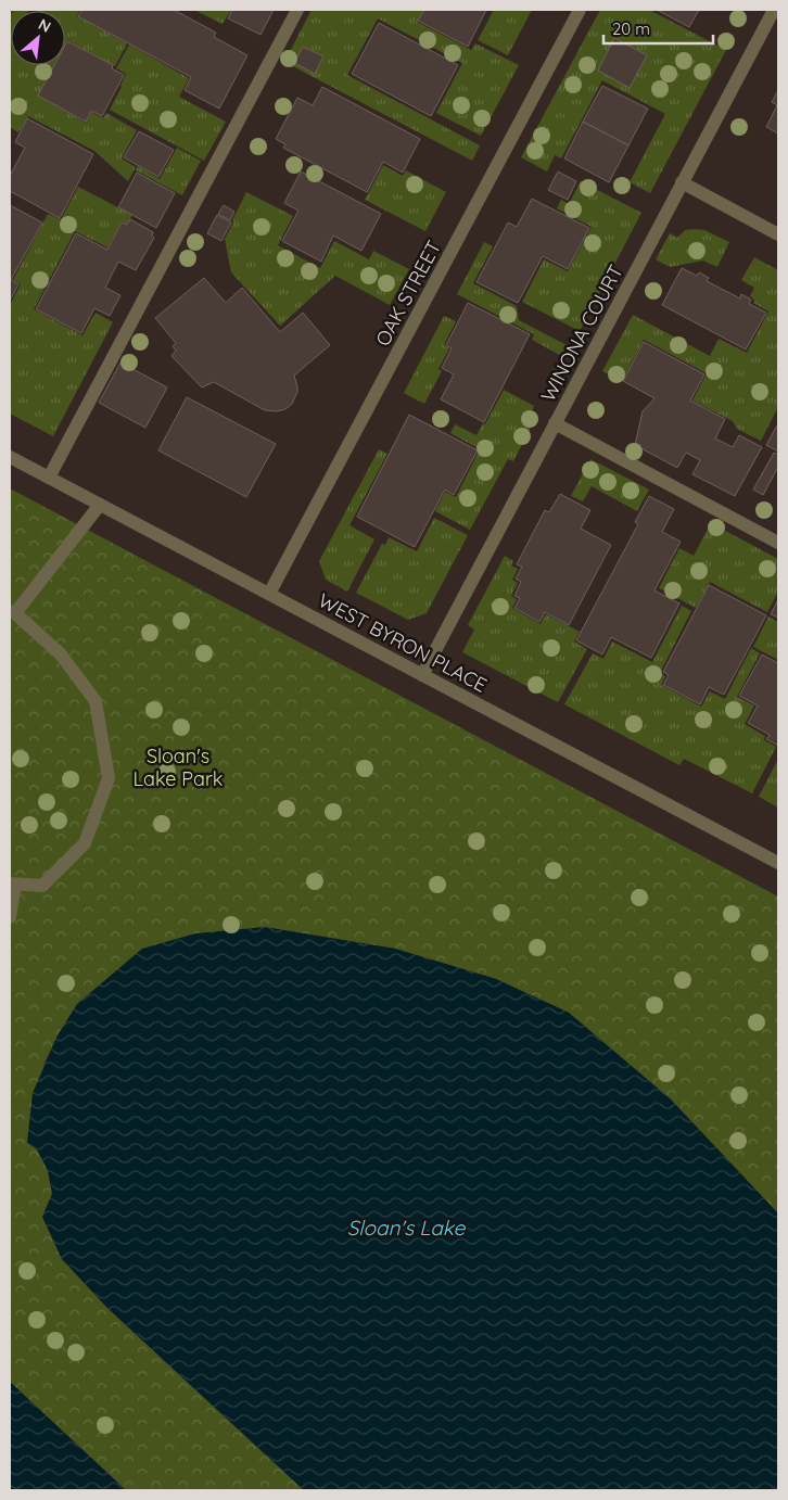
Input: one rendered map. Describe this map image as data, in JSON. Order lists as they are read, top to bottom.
{
  "streets": {
    "street": ["OAK STREET", "WINONA COURT", "WEST BYRON PLACE"]
  },
  "crossings": [
    ["OAK STREET", "WEST BYRON PLACE"],
    ["WINONA COURT", "WEST BYRON PLACE"]
  ],
  "water": ["Sloan's Lake"],
  "parks": ["Sloan's Lake Park"],
  "scale_bar": "20 m",
  "north": "top right"
}
